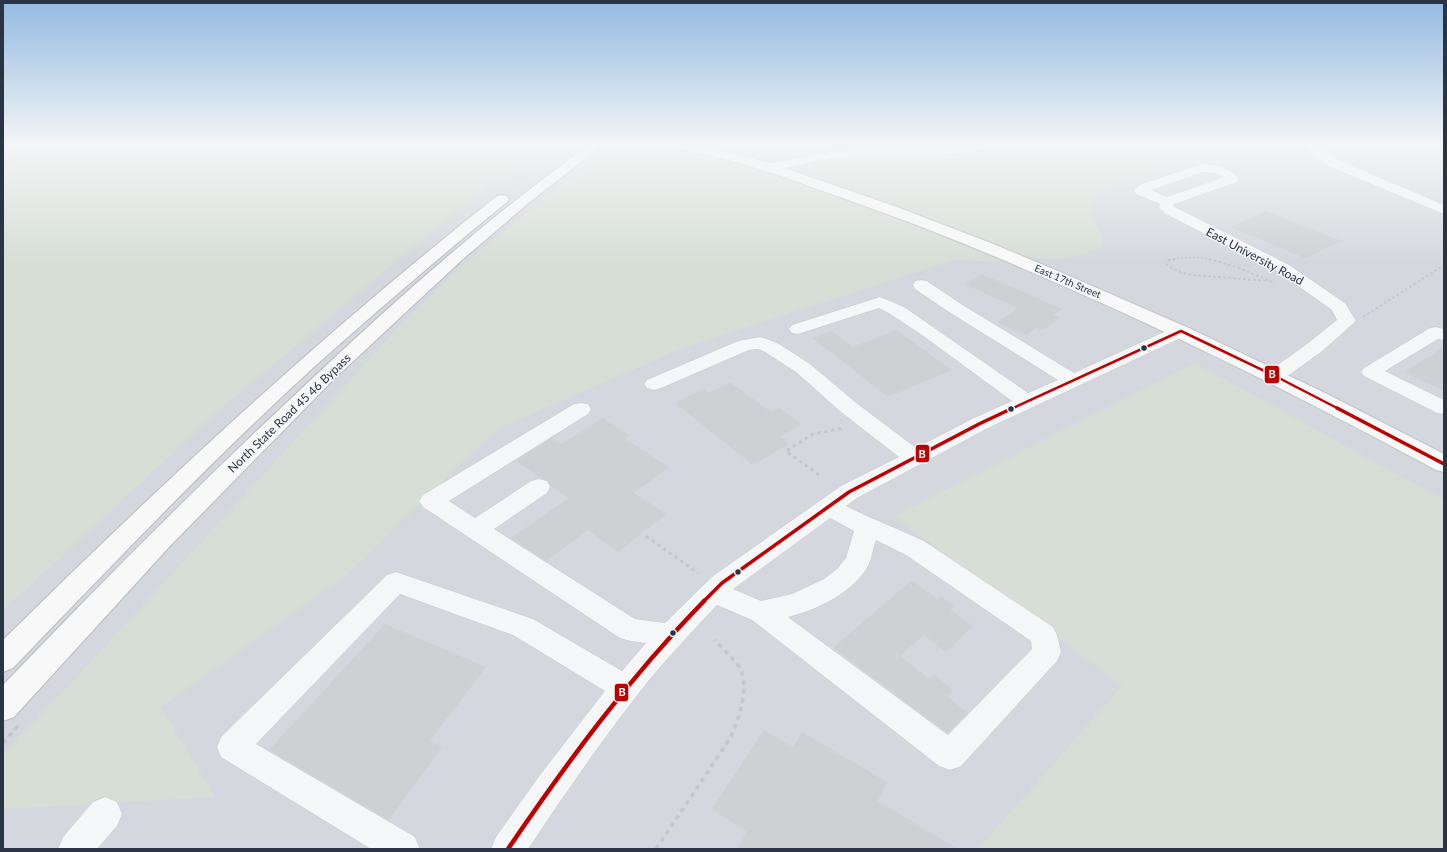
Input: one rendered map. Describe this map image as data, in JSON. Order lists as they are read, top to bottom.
{
  "streets": {
    "main road": ["East 17th Street", "North State Road 45 46 Bypass"],
    "street": ["East University Road"]
  },
  "lines": ["transit line B"]
}
